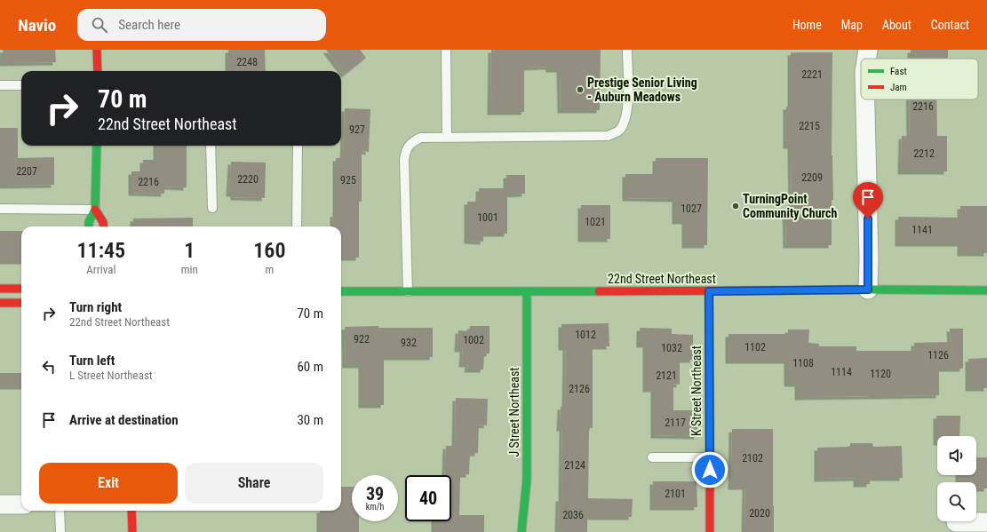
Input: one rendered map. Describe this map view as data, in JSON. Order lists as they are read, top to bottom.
{
  "streets": {
    "street": ["22nd Street Northeast", "K Street Northeast", "J Street Northeast"]
  },
  "crossings": [
    ["22nd Street Northeast", "K Street Northeast"],
    ["22nd Street Northeast", "J Street Northeast"]
  ],
  "places": ["Prestige Senior Living - Auburn Meadows", "TurningPoint Community Church"],
  "house_numbers": [
    "2248",
    "2221",
    "2216",
    "2215",
    "927",
    "2212",
    "2207",
    "2209",
    "2220",
    "925",
    "2216",
    "1027",
    "1001",
    "1021",
    "1141",
    "1012",
    "922",
    "1002",
    "932",
    "1102",
    "1032",
    "1126",
    "1108",
    "1114",
    "1120",
    "2121",
    "2126",
    "2117",
    "2102",
    "2124",
    "2101",
    "2020",
    "2036"
  ],
  "legend": ["Fast", "Jam"],
  "page": {
    "header": "Navio",
    "search": "Search here",
    "nav": [
      "Home",
      "Map",
      "About",
      "Contact"
    ],
    "turn": ["70 m", "22nd Street Northeast"],
    "eta": [
      "11:45",
      "Arrival",
      "1",
      "min",
      "160",
      "m"
    ],
    "list": [
      {
        "name": "Turn right",
        "note": "22nd Street Northeast",
        "value": "70 m"
      },
      {
        "name": "Turn left",
        "note": "L Street Northeast",
        "value": "60 m"
      },
      {
        "name": "Arrive at destination",
        "value": "30 m"
      }
    ],
    "buttons": ["Exit", "Share"],
    "speed": "39 km/h",
    "limit": "40"
  }
}
